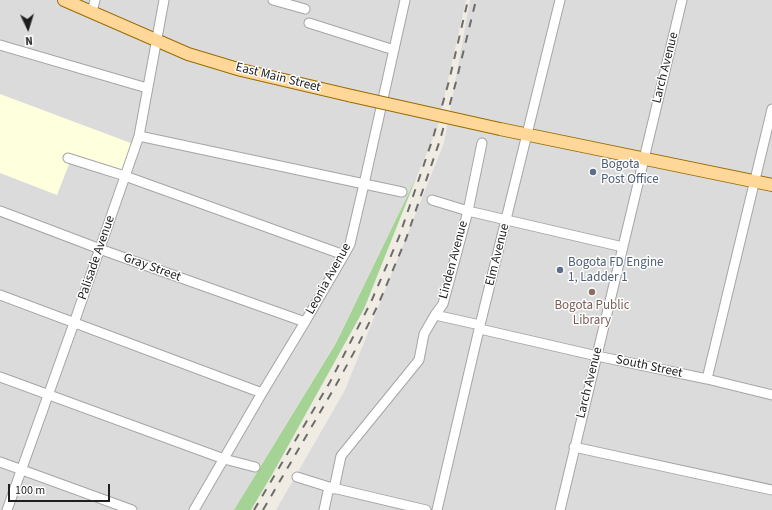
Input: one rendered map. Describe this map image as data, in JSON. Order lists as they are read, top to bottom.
{
  "streets": {
    "main road": ["East Main Street"],
    "street": [
      "Larch Avenue",
      "Elm Avenue",
      "Palisade Avenue",
      "Linden Avenue",
      "Gray Street",
      "Leonia Avenue",
      "South Street"
    ]
  },
  "crossings": [
    ["Larch Avenue", "East Main Street"],
    ["Larch Avenue", "South Street"],
    ["East Main Street", "Elm Avenue"],
    ["East Main Street", "Palisade Avenue"],
    ["Elm Avenue", "South Street"],
    ["Palisade Avenue", "Gray Street"],
    ["Linden Avenue", "South Street"],
    ["Gray Street", "Leonia Avenue"]
  ],
  "places": ["Bogota Post Office", "Bogota FD Engine 1, Ladder 1", "Bogota Public Library"],
  "scale_bar": "100 m",
  "north": "bottom"
}
